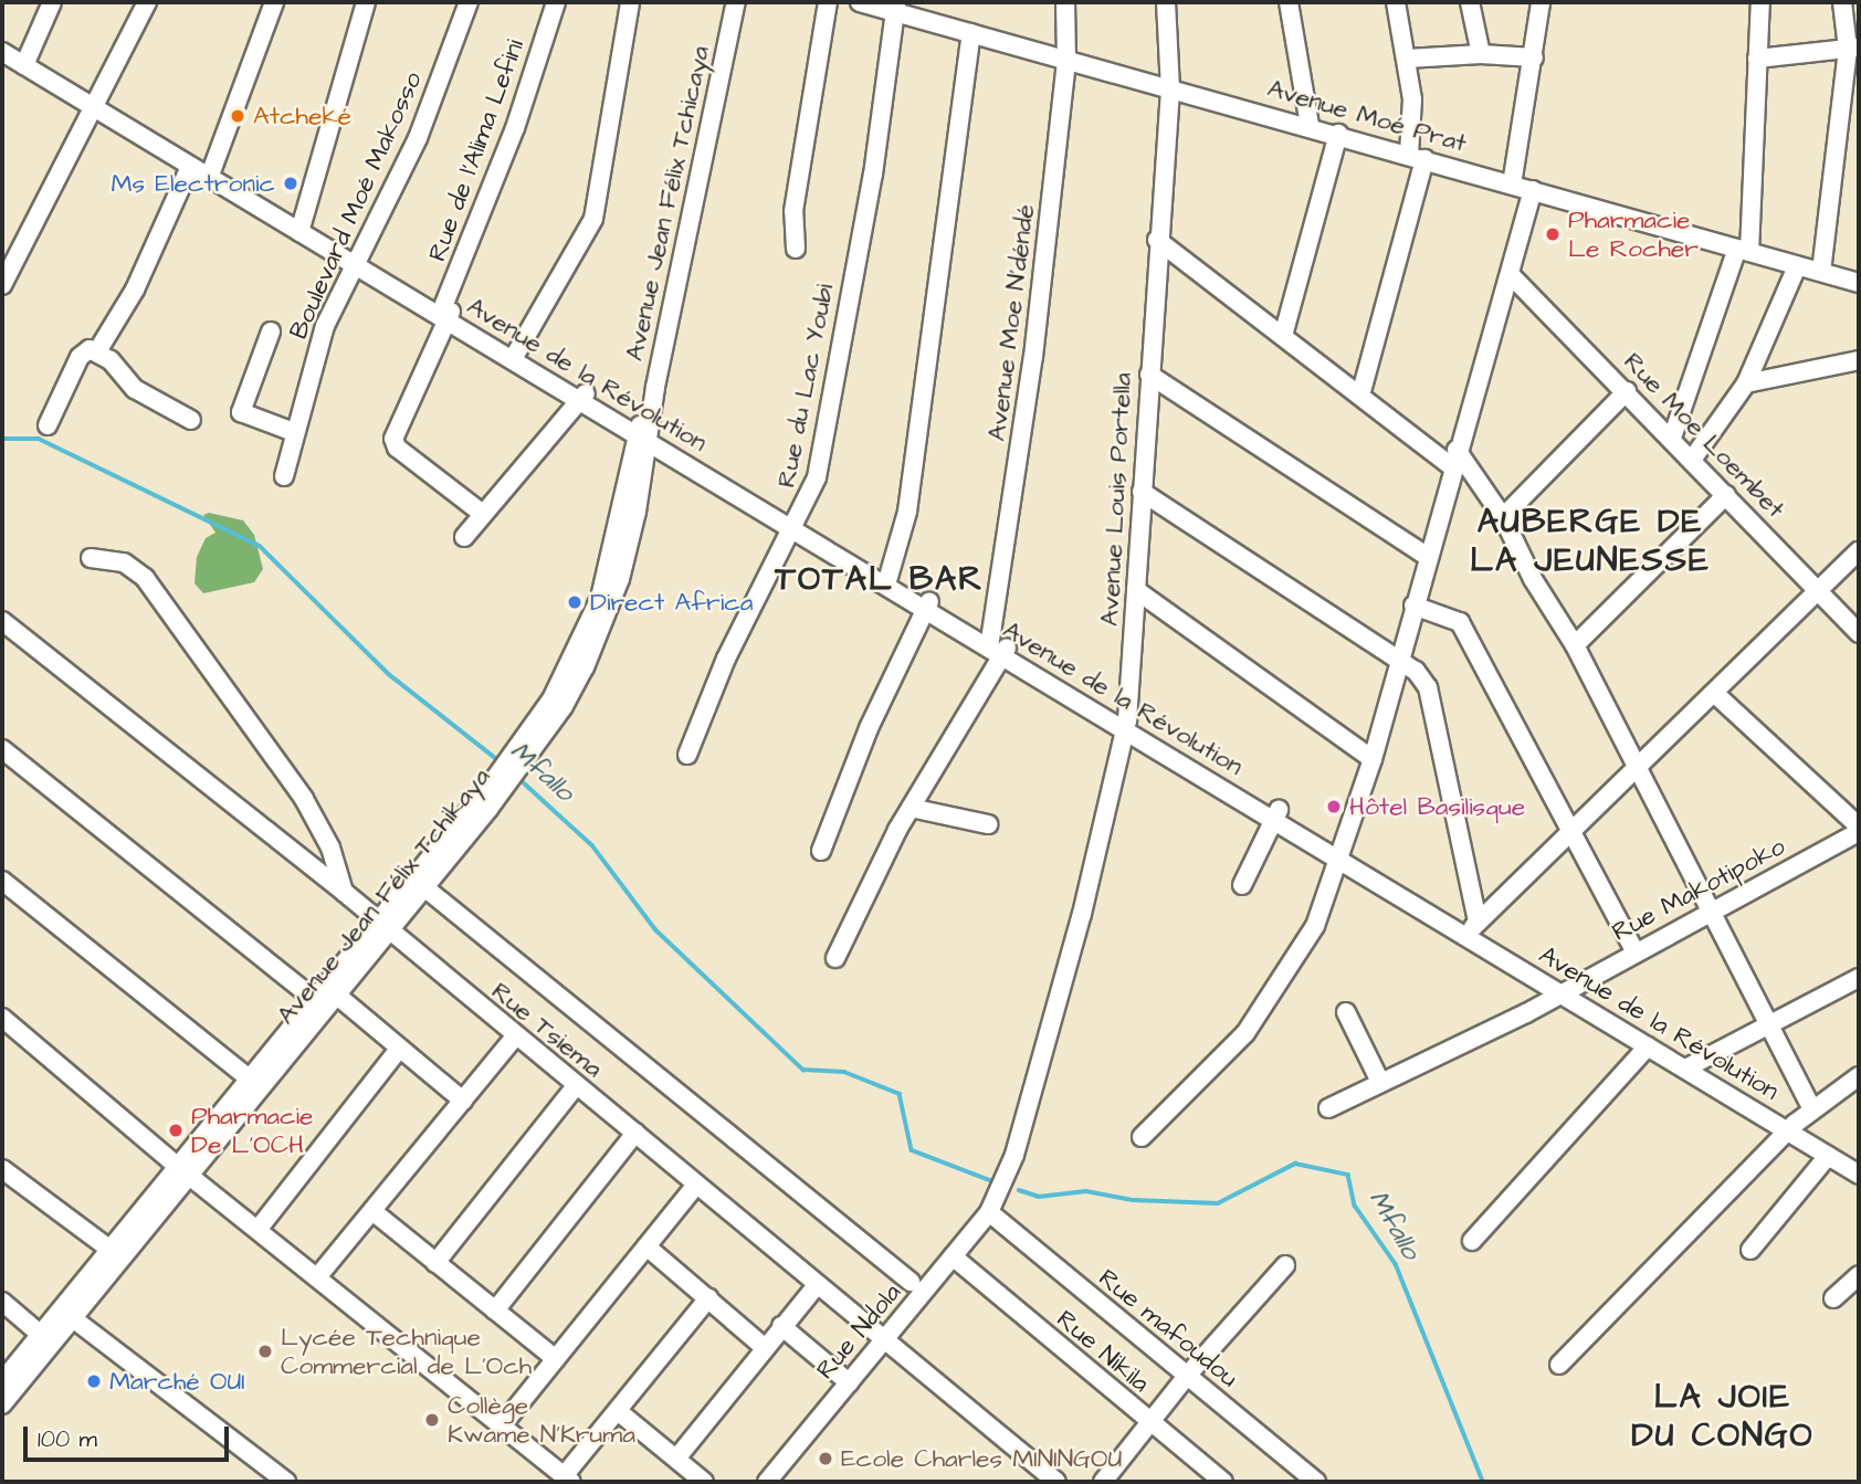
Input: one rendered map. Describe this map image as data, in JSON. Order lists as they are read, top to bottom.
{
  "streets": {
    "street": [
      "Avenue Moé Prat",
      "Rue de l'Alima Lefini",
      "Avenue Jean Félix Tchicaya",
      "Boulevard Moé Makosso",
      "Avenue Moe N'déndé",
      "Avenue de la Révolution",
      "Rue du Lac Youbi",
      "Rue Moe Loembet",
      "Avenue Louis Portella",
      "Rue Makotipoko",
      "Avenue Jean Félix Tchikaya",
      "Rue Tsiema",
      "Rue mafoudou",
      "Rue Ndola",
      "Rue Nikila"
    ]
  },
  "crossings": [
    ["Avenue Moé Prat", "Avenue Moe N'déndé"],
    ["Avenue Moé Prat", "Rue du Lac Youbi"],
    ["Avenue Moé Prat", "Avenue Louis Portella"],
    ["Rue de l'Alima Lefini", "Avenue de la Révolution"],
    ["Avenue Jean Félix Tchicaya", "Avenue de la Révolution"],
    ["Avenue Jean Félix Tchicaya", "Avenue Jean Félix Tchikaya"],
    ["Boulevard Moé Makosso", "Avenue de la Révolution"],
    ["Avenue Moe N'déndé", "Avenue de la Révolution"],
    ["Avenue de la Révolution", "Rue du Lac Youbi"],
    ["Avenue de la Révolution", "Avenue Louis Portella"],
    ["Avenue de la Révolution", "Rue Makotipoko"],
    ["Avenue de la Révolution", "Avenue Jean Félix Tchikaya"],
    ["Avenue Louis Portella", "Rue mafoudou"],
    ["Avenue Louis Portella", "Rue Ndola"],
    ["Avenue Jean Félix Tchikaya", "Rue Tsiema"],
    ["Rue Tsiema", "Rue Ndola"],
    ["Rue mafoudou", "Rue Ndola"],
    ["Rue Ndola", "Rue Nikila"]
  ],
  "districts": ["AUBERGE DE LA JEUNESSE", "TOTAL BAR", "LA JOIE DU CONGO"],
  "water": ["Mfallo"],
  "places": [
    "Atcheké",
    "Ms Electronic",
    "Pharmacie Le Rocher",
    "Direct Africa",
    "Hôtel Basilisque",
    "Pharmacie De L'OCH",
    "Lycée Technique Commercial de L'Och",
    "Marché OUI",
    "Collège Kwame N'Kruma",
    "Ecole Charles MININGOU"
  ],
  "scale_bar": "100 m"
}
